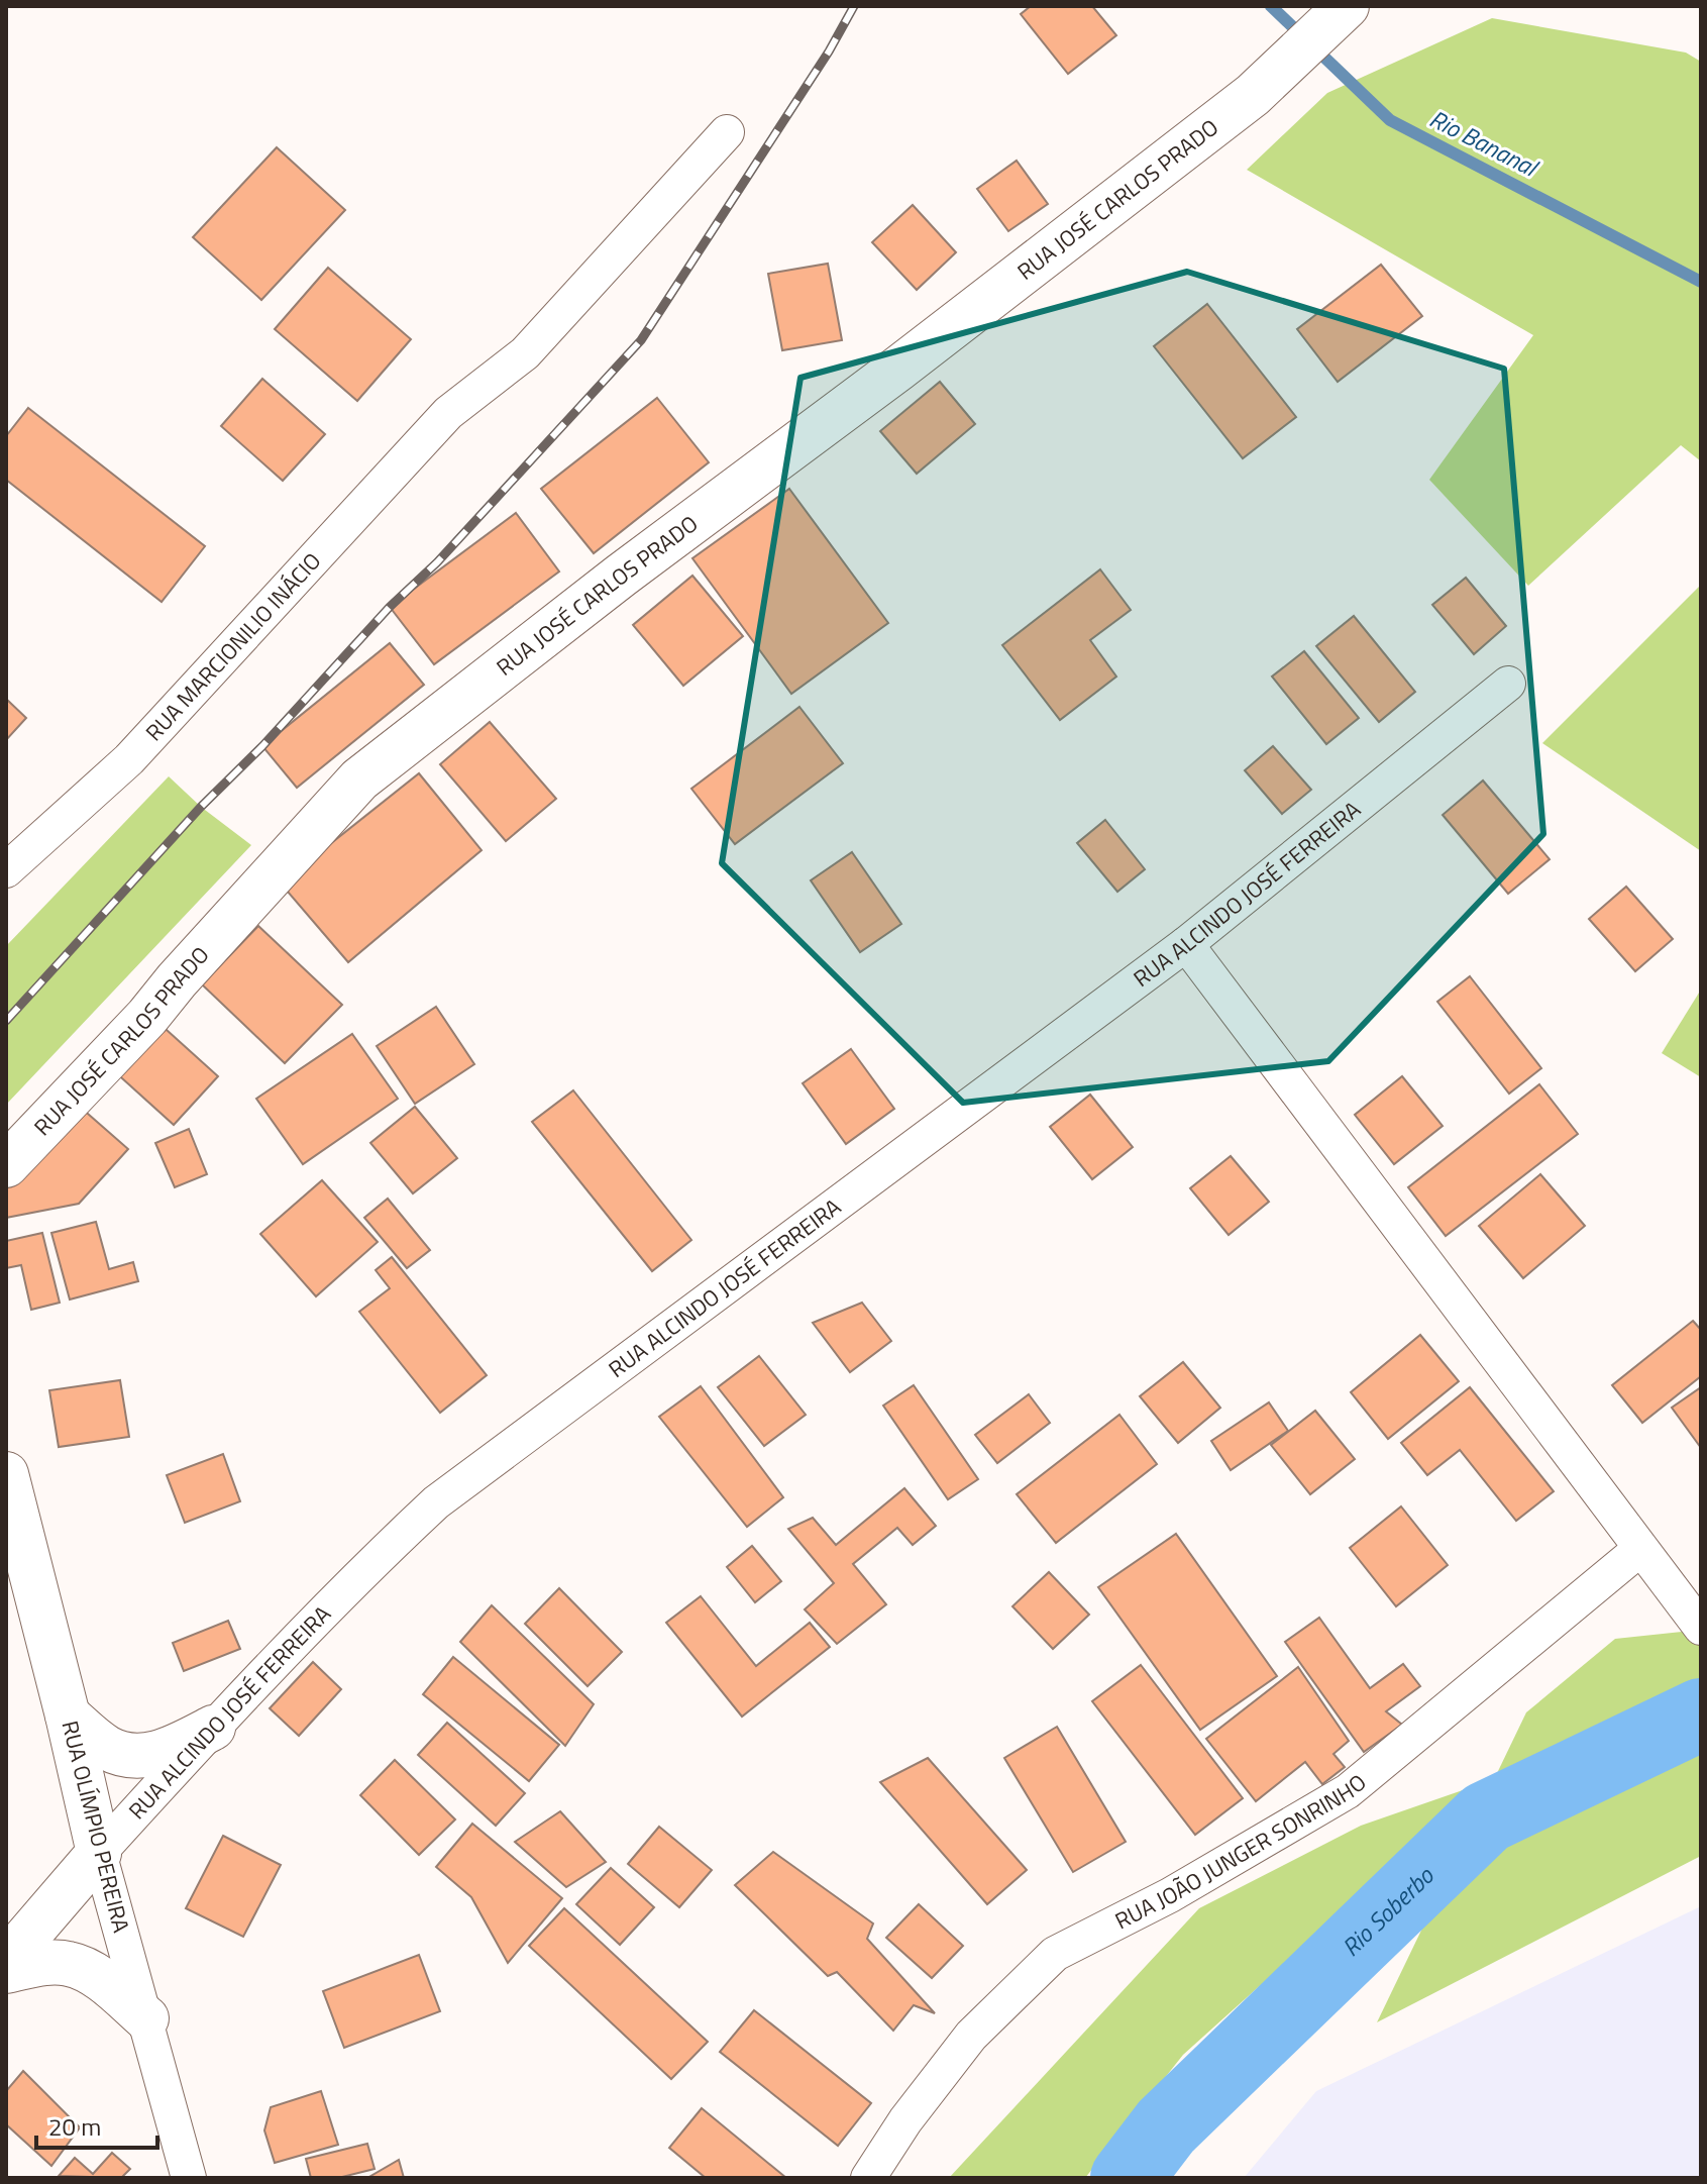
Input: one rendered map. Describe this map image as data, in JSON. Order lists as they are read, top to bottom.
{
  "streets": {
    "main road": ["RUA JOSÉ CARLOS PRADO", "RUA ALCINDO JOSÉ FERREIRA", "RUA OLÍMPIO PEREIRA"],
    "street": ["RUA MARCIONILIO INÁCIO", "RUA JOÃO JUNGER SONRINHO"]
  },
  "crossings": [
    ["RUA ALCINDO JOSÉ FERREIRA", "RUA OLÍMPIO PEREIRA"]
  ],
  "water": ["Rio Bananal", "Rio Soberbo"],
  "scale_bar": "20 m"
}
